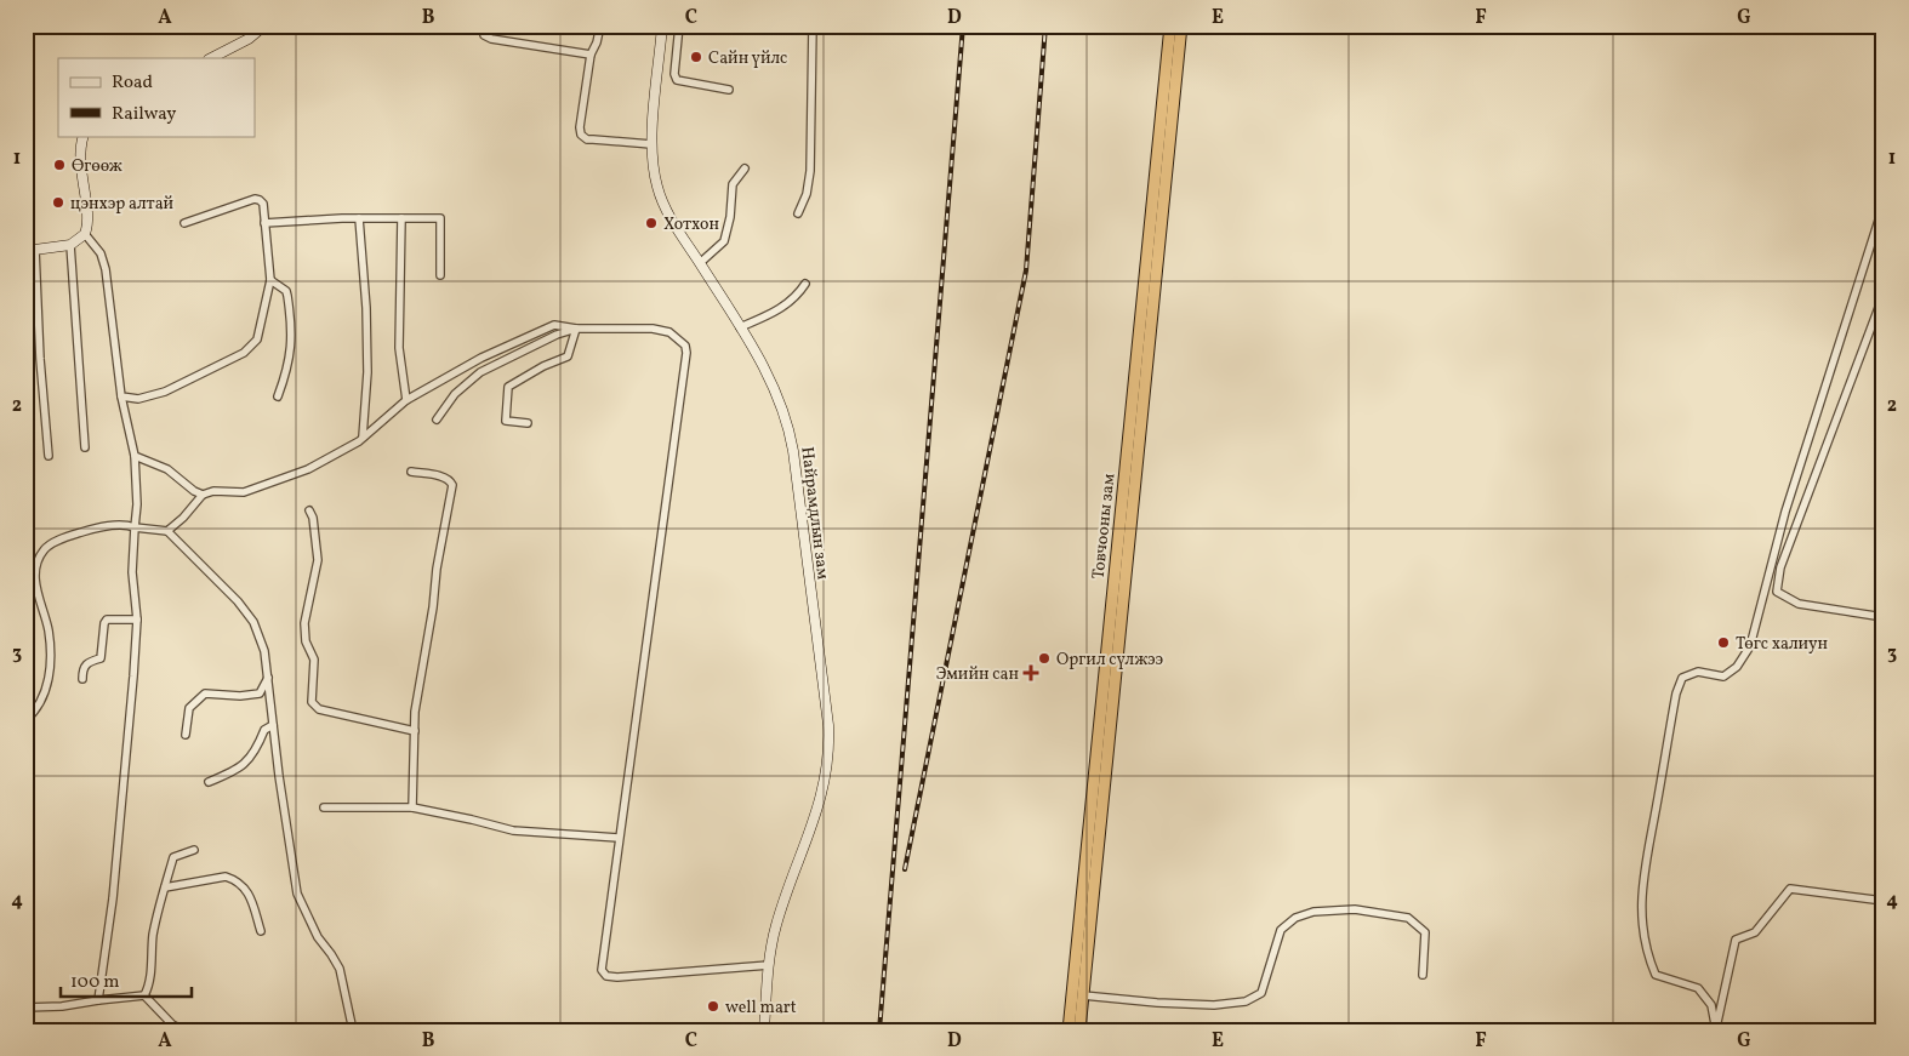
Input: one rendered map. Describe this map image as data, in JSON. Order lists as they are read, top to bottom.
{
  "streets": {
    "highway": ["Товчооны зам"],
    "main road": ["Найрамдлын зам"]
  },
  "places": {
    "other": [
      "Сайн үйлс",
      "Өгөөж",
      "цэнхэр алтай",
      "Хотхон",
      "Төгс халиун",
      "Оргил сүлжээ",
      "well mart"
    ],
    "health": ["Эмийн сан"]
  },
  "legend": ["Road", "Railway"],
  "scale_bar": "100 m",
  "grid": {
    "columns": [
      "A",
      "B",
      "C",
      "D",
      "E",
      "F",
      "G"
    ],
    "rows": [
      "1",
      "2",
      "3",
      "4"
    ]
  }
}
